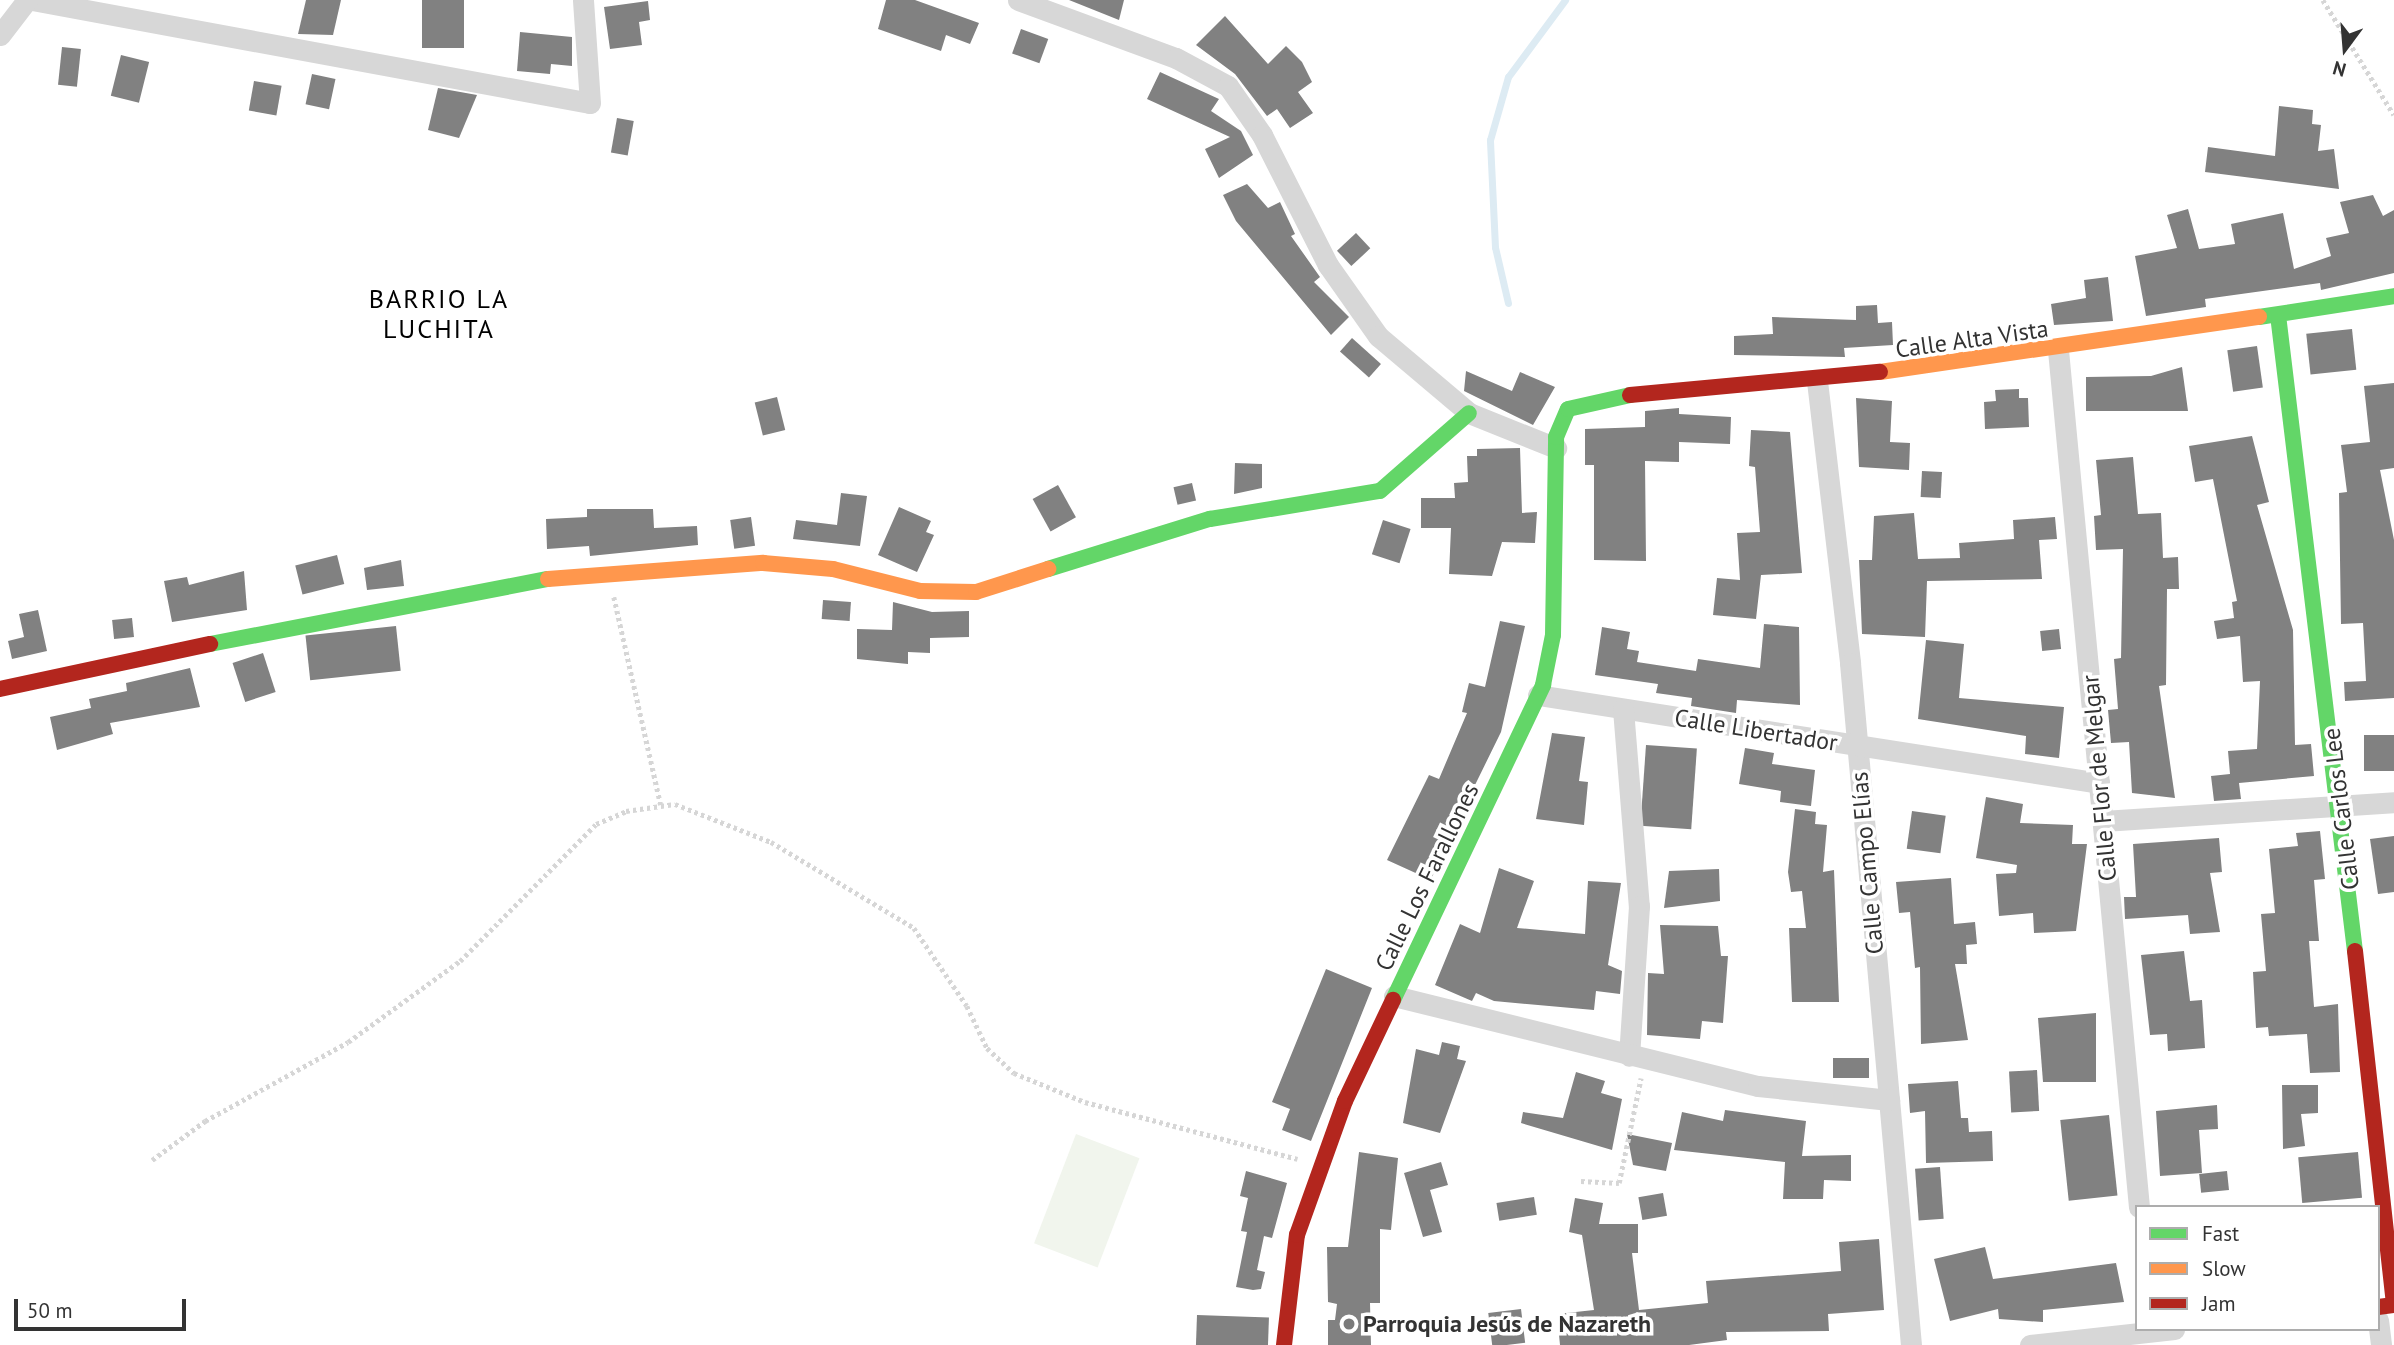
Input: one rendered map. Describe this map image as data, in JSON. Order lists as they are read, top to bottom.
{
  "streets": {
    "street": [
      "Calle Alta Vista",
      "Calle Libertador",
      "Calle Flor de Melgar",
      "Calle Carlos Lee",
      "Calle Campo Elías",
      "Calle Los Farallones"
    ]
  },
  "crossings": [
    ["Calle Alta Vista", "Calle Flor de Melgar"],
    ["Calle Alta Vista", "Calle Carlos Lee"],
    ["Calle Alta Vista", "Calle Campo Elías"],
    ["Calle Alta Vista", "Calle Los Farallones"],
    ["Calle Libertador", "Calle Flor de Melgar"],
    ["Calle Libertador", "Calle Campo Elías"],
    ["Calle Libertador", "Calle Los Farallones"]
  ],
  "districts": ["BARRIO LA LUCHITA"],
  "places": ["Parroquia Jesús de Nazareth"],
  "legend": ["Fast", "Slow", "Jam"],
  "scale_bar": "50 m",
  "north": "bottom"
}
